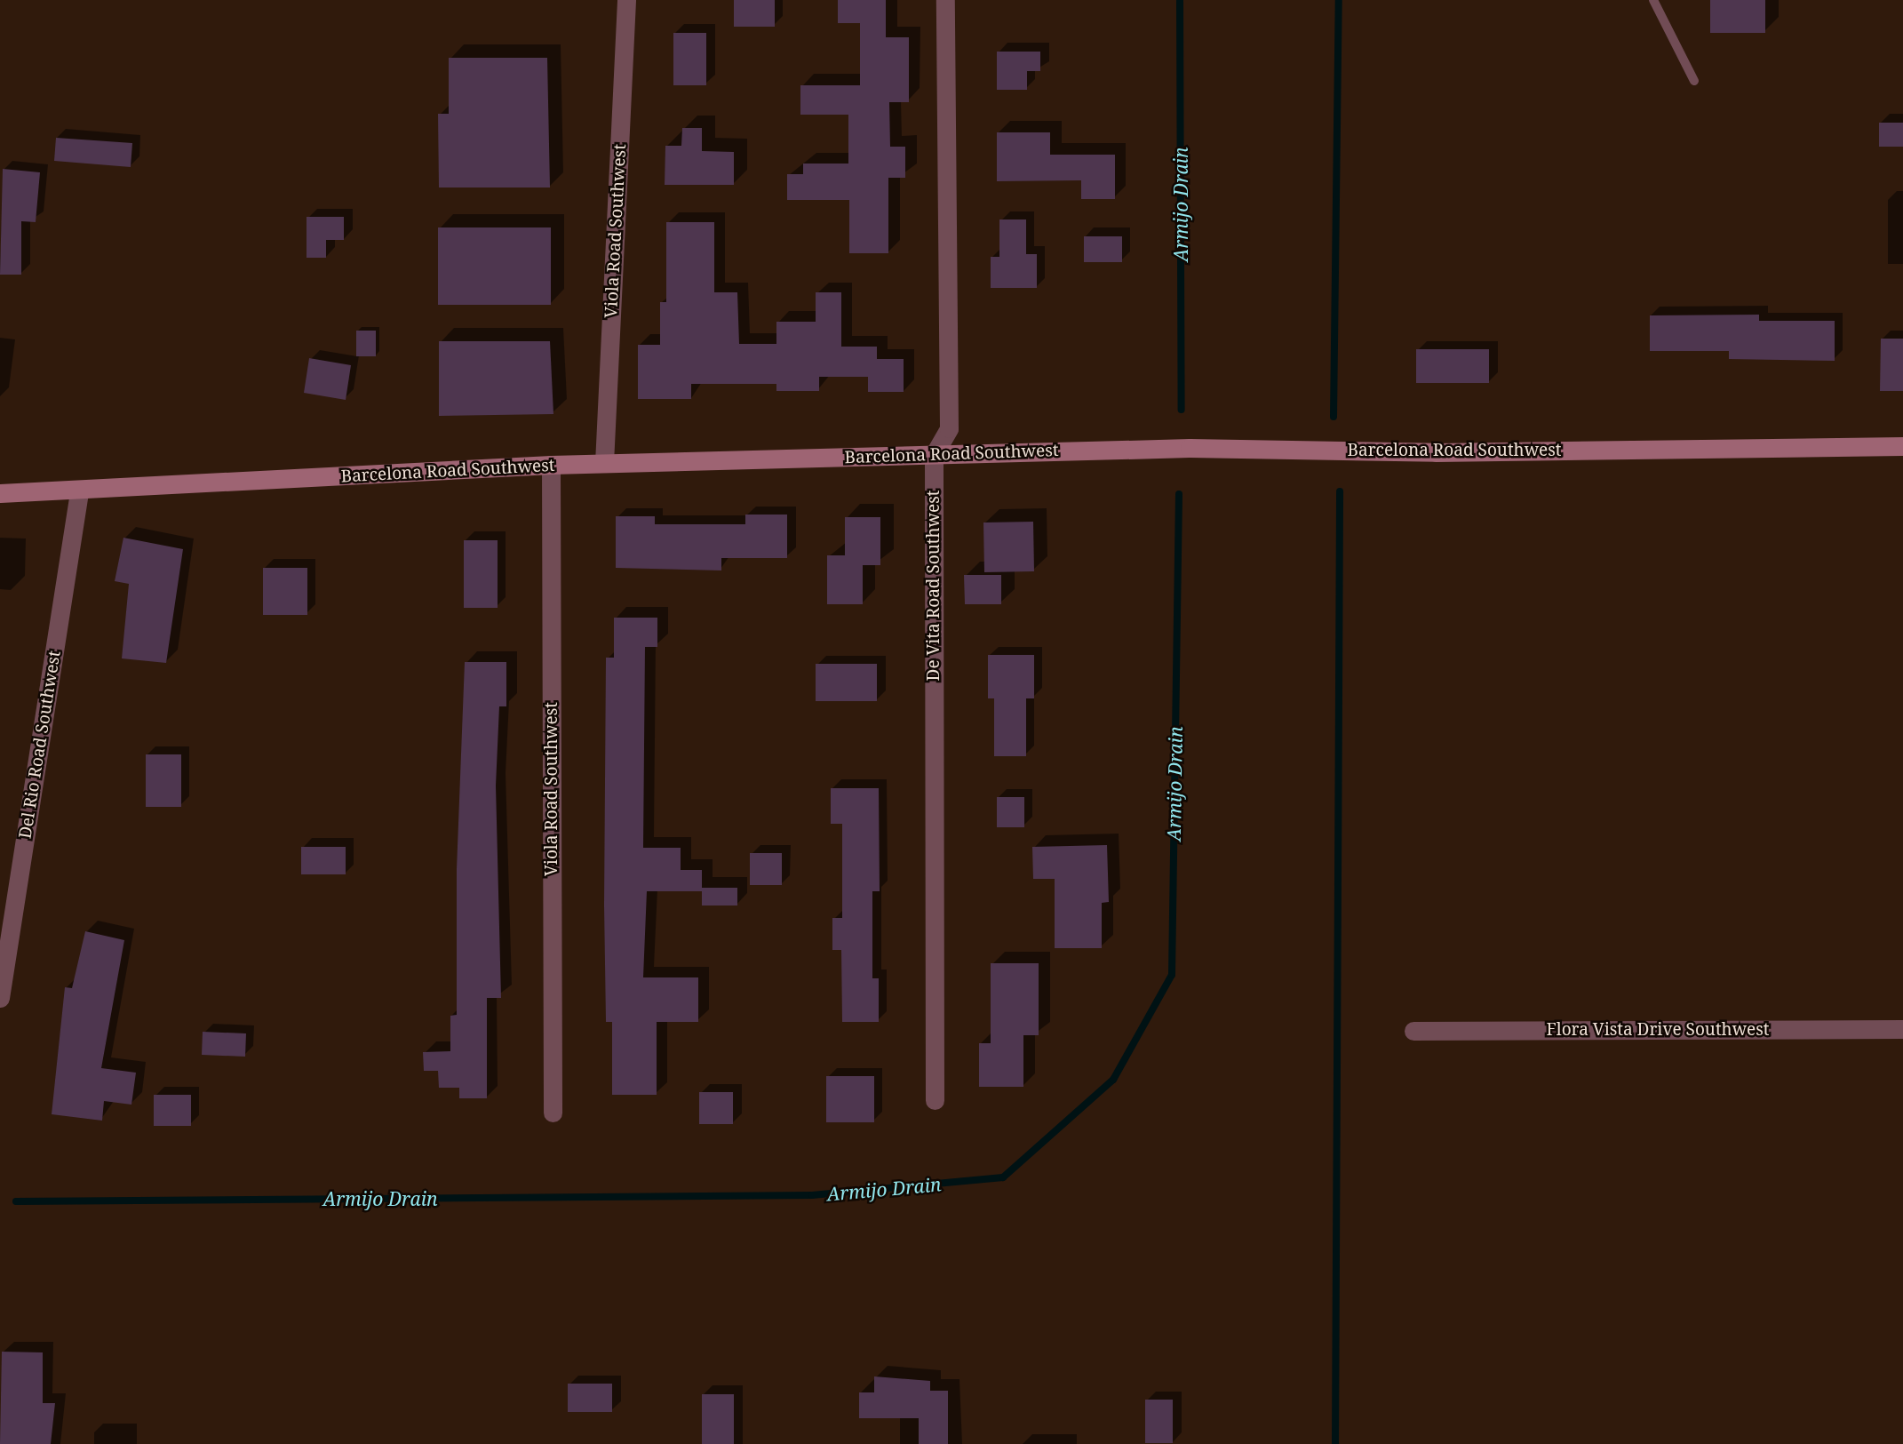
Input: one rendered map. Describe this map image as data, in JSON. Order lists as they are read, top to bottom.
{
  "streets": {
    "street": [
      "Viola Road Southwest",
      "Barcelona Road Southwest",
      "De Vita Road Southwest",
      "Del Rio Road Southwest",
      "Flora Vista Drive Southwest"
    ]
  },
  "crossings": [
    ["Viola Road Southwest", "Barcelona Road Southwest"],
    ["Barcelona Road Southwest", "De Vita Road Southwest"],
    ["Barcelona Road Southwest", "Del Rio Road Southwest"]
  ],
  "water": ["Armijo Drain"]
}
